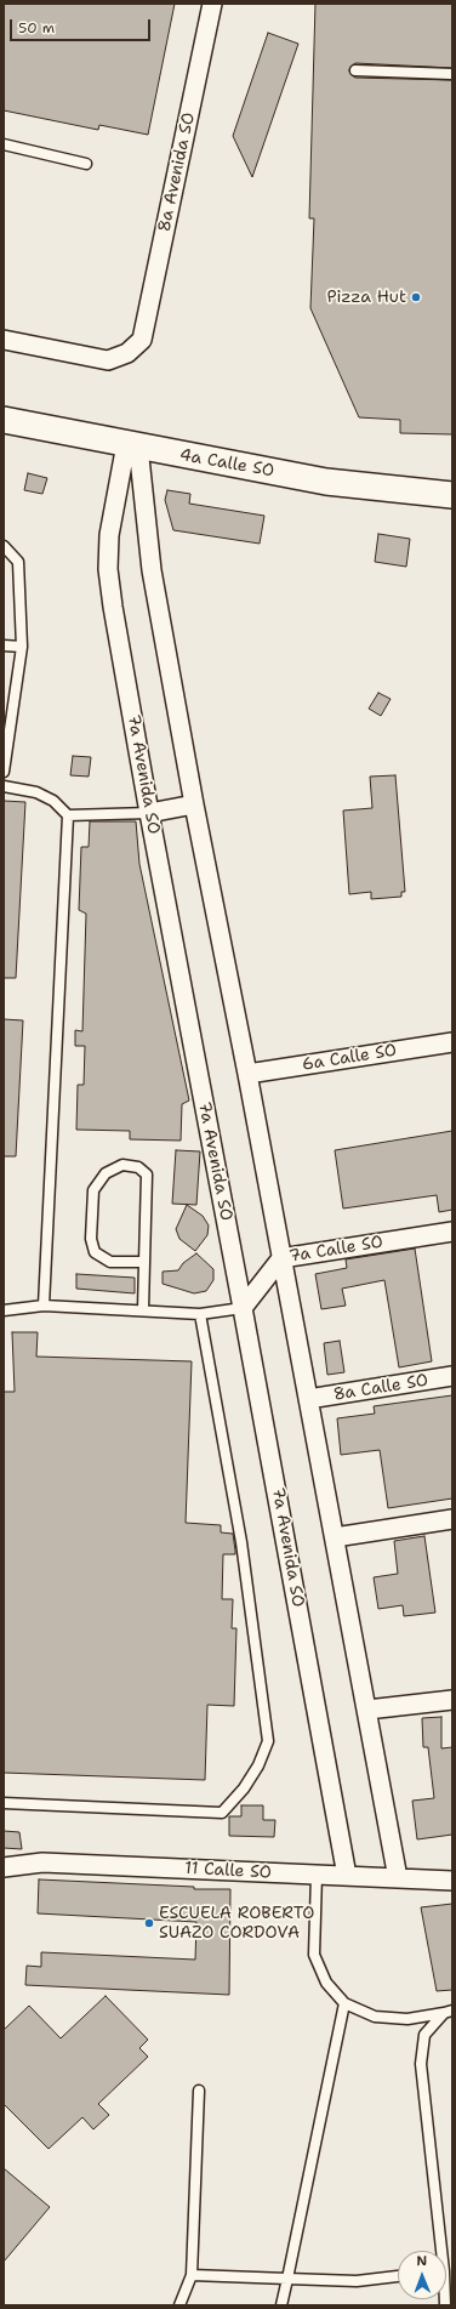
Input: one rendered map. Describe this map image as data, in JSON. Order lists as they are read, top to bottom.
{
  "streets": {
    "street": [
      "8a Avenida SO",
      "4a Calle SO",
      "7a Avenida SO",
      "6a Calle SO",
      "7a Calle SO",
      "8a Calle SO",
      "11 Calle SO"
    ]
  },
  "crossings": [
    ["4a Calle SO", "7a Avenida SO"],
    ["7a Avenida SO", "7a Calle SO"],
    ["7a Avenida SO", "11 Calle SO"]
  ],
  "places": ["Pizza Hut", "ESCUELA ROBERTO SUAZO CORDOVA"],
  "scale_bar": "50 m",
  "north": "top"
}
